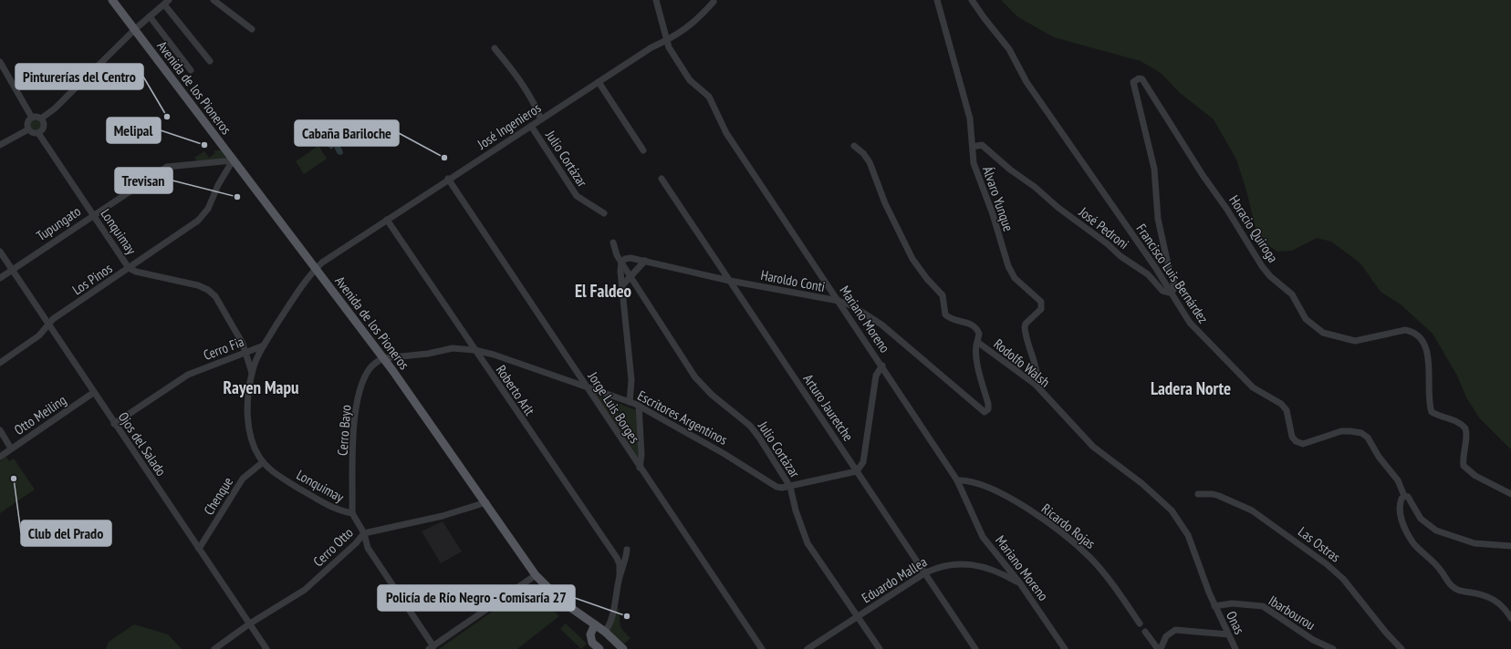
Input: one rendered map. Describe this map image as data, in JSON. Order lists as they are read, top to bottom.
{
  "streets": {
    "main road": ["Avenida de los Pioneros"],
    "street": [
      "José Ingenieros",
      "Julio Cortázar",
      "Álvaro Yunque",
      "Tupungato",
      "José Pedroni",
      "Horacio Quiroga",
      "Lonquimay",
      "Francisco Luis Bernárdez",
      "Los Pinos",
      "Haroldo Conti",
      "Mariano Moreno",
      "Cerro Fia",
      "Rodolfo Walsh",
      "Roberto Arlt",
      "Jorge Luis Borges",
      "Arturo Jauretche",
      "Otto Meiling",
      "Escritores Argentinos",
      "Cerro Bayo",
      "Ojos del Salado",
      "Chenque",
      "Ricardo Rojas",
      "Las Ostras",
      "Cerro Otto",
      "Eduardo Mallea",
      "Ibarbourou",
      "Onas"
    ]
  },
  "crossings": [
    ["Avenida de los Pioneros", "José Ingenieros"],
    ["Avenida de los Pioneros", "Tupungato"],
    ["Avenida de los Pioneros", "Los Pinos"],
    ["Avenida de los Pioneros", "Cerro Fia"],
    ["Avenida de los Pioneros", "Escritores Argentinos"],
    ["Avenida de los Pioneros", "Cerro Bayo"],
    ["Avenida de los Pioneros", "Cerro Otto"],
    ["José Ingenieros", "Julio Cortázar"],
    ["José Ingenieros", "Mariano Moreno"],
    ["José Ingenieros", "Cerro Fia"],
    ["José Ingenieros", "Roberto Arlt"],
    ["José Ingenieros", "Jorge Luis Borges"],
    ["Julio Cortázar", "Haroldo Conti"],
    ["Julio Cortázar", "Escritores Argentinos"],
    ["Julio Cortázar", "Eduardo Mallea"],
    ["Álvaro Yunque", "José Pedroni"],
    ["Álvaro Yunque", "Rodolfo Walsh"],
    ["Tupungato", "Lonquimay"],
    ["Tupungato", "Los Pinos"],
    ["Tupungato", "Ojos del Salado"],
    ["José Pedroni", "Horacio Quiroga"],
    ["José Pedroni", "Francisco Luis Bernárdez"],
    ["Horacio Quiroga", "Francisco Luis Bernárdez"],
    ["Lonquimay", "Los Pinos"],
    ["Lonquimay", "Cerro Fia"],
    ["Lonquimay", "Cerro Bayo"],
    ["Lonquimay", "Chenque"],
    ["Lonquimay", "Cerro Otto"],
    ["Los Pinos", "Ojos del Salado"],
    ["Haroldo Conti", "Mariano Moreno"],
    ["Haroldo Conti", "Rodolfo Walsh"],
    ["Haroldo Conti", "Arturo Jauretche"],
    ["Mariano Moreno", "Ricardo Rojas"],
    ["Mariano Moreno", "Eduardo Mallea"],
    ["Cerro Fia", "Ojos del Salado"],
    ["Rodolfo Walsh", "Ibarbourou"],
    ["Rodolfo Walsh", "Onas"],
    ["Roberto Arlt", "Escritores Argentinos"],
    ["Jorge Luis Borges", "Escritores Argentinos"],
    ["Arturo Jauretche", "Escritores Argentinos"],
    ["Arturo Jauretche", "Eduardo Mallea"],
    ["Otto Meiling", "Ojos del Salado"],
    ["Escritores Argentinos", "Cerro Bayo"],
    ["Ojos del Salado", "Chenque"],
    ["Ojos del Salado", "Cerro Otto"],
    ["Ibarbourou", "Onas"]
  ],
  "districts": ["El Faldeo", "Rayen Mapu", "Ladera Norte"],
  "places": [
    "Pinturerías del Centro",
    "Melipal",
    "Cabaña Bariloche",
    "Trevisan",
    "Club del Prado",
    "Policía de Río Negro - Comisaría 27"
  ]
}
